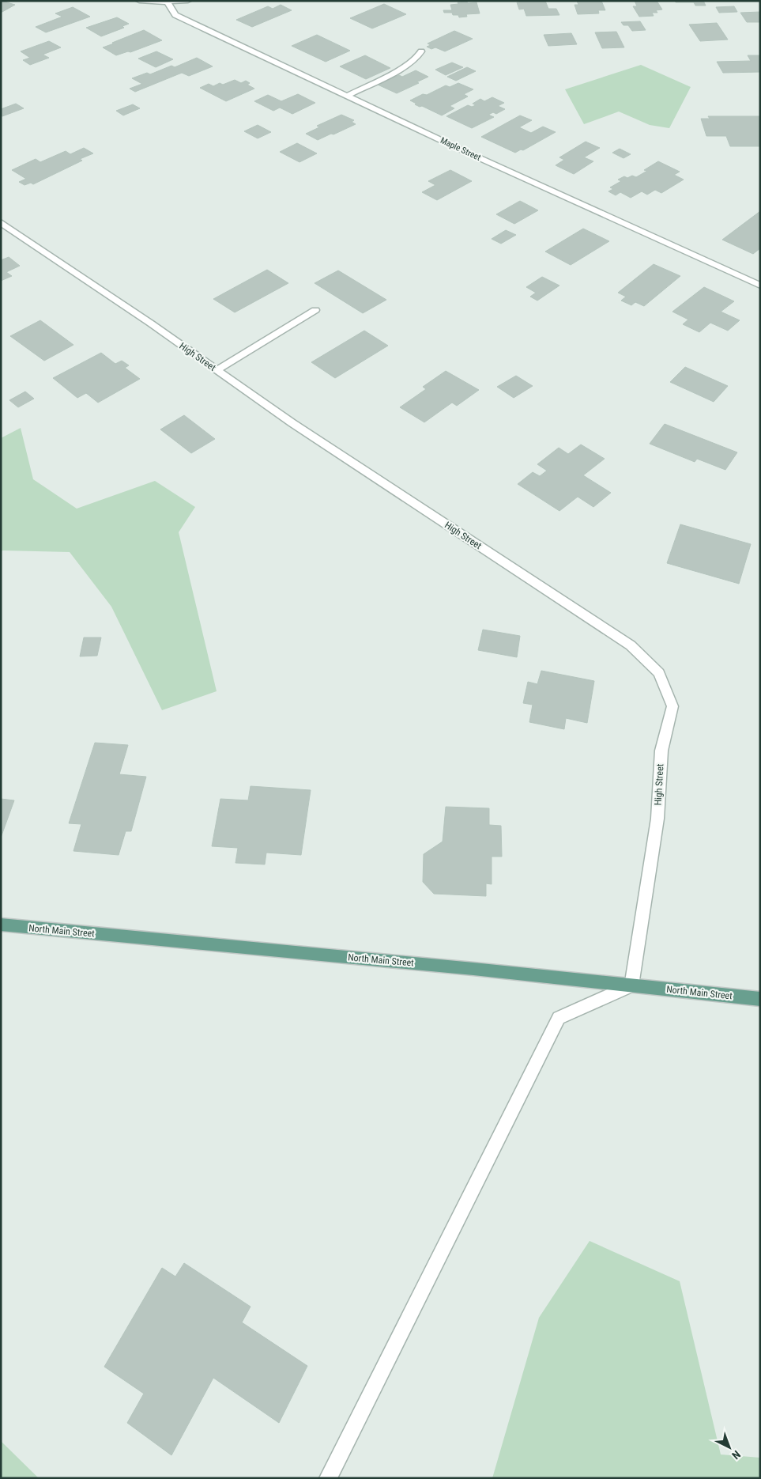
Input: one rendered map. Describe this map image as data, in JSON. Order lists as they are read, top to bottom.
{
  "streets": {
    "main road": ["North Main Street"],
    "street": ["Maple Street", "High Street"]
  },
  "crossings": [
    ["High Street", "North Main Street"]
  ],
  "north": "bottom right"
}
